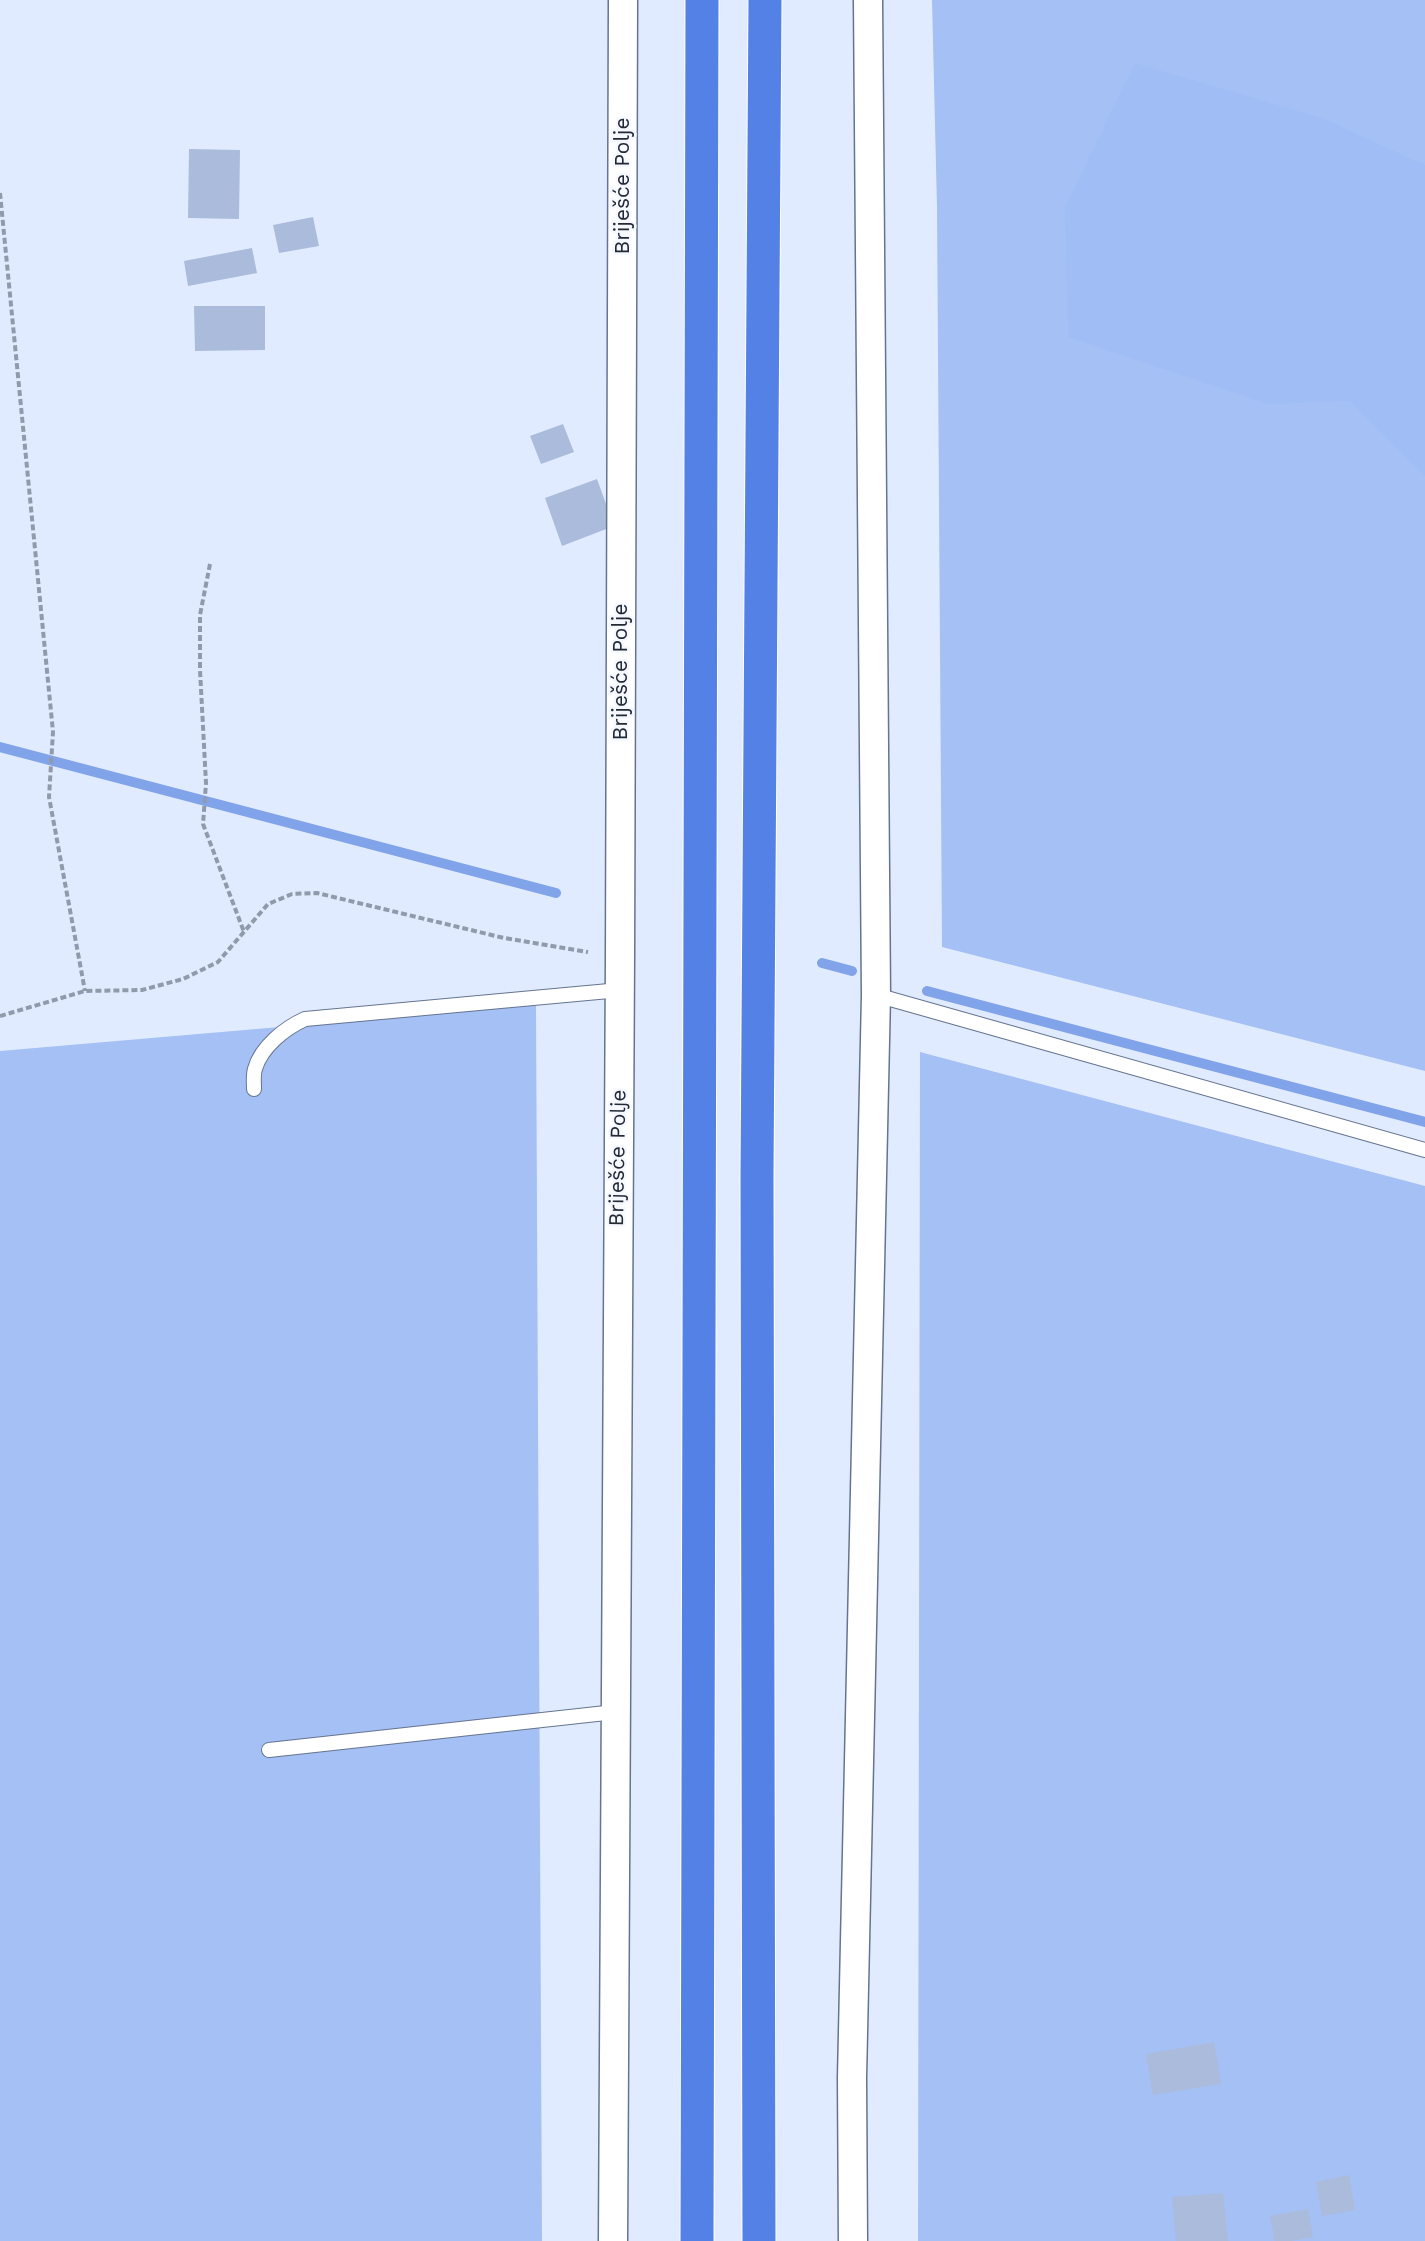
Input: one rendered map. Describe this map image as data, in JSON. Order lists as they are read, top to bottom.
{
  "streets": {
    "street": ["Briješće Polje"]
  }
}
